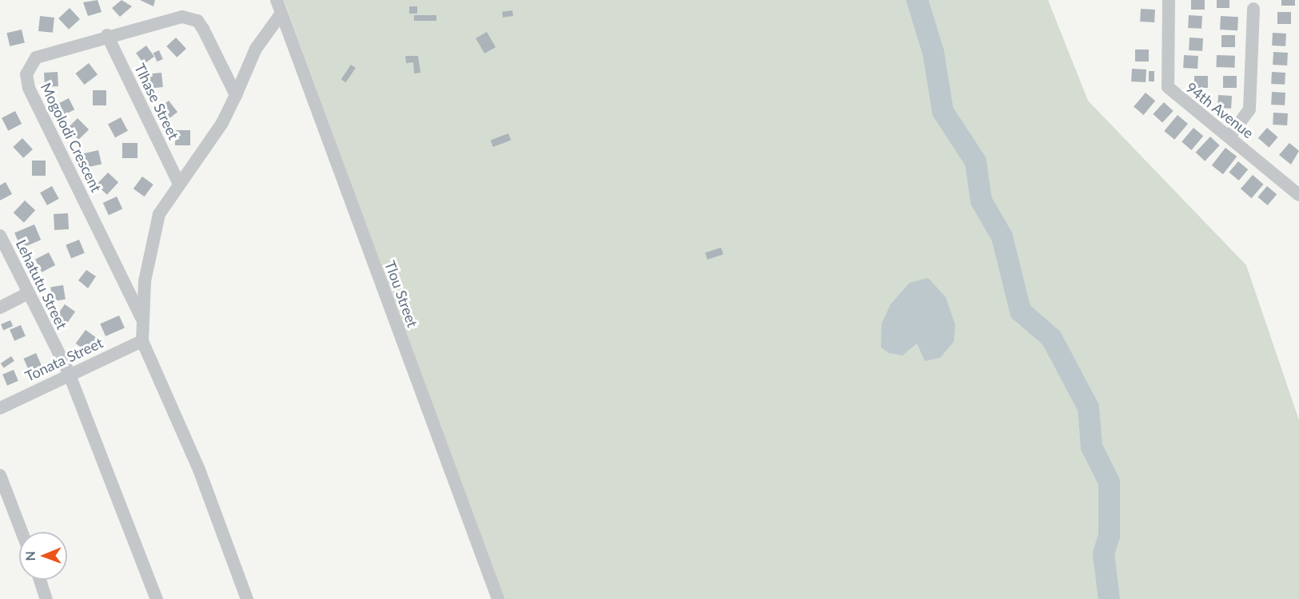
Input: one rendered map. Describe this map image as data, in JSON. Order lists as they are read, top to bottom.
{
  "streets": {
    "street": [
      "Tlhase Street",
      "94th Avenue",
      "Mogolodi Crescent",
      "Lehatutu Street",
      "Tlou Street",
      "Tonata Street"
    ]
  },
  "crossings": [
    ["Tlhase Street", "Mogolodi Crescent"],
    ["Mogolodi Crescent", "Tonata Street"],
    ["Lehatutu Street", "Tonata Street"]
  ],
  "north": "left"
}
